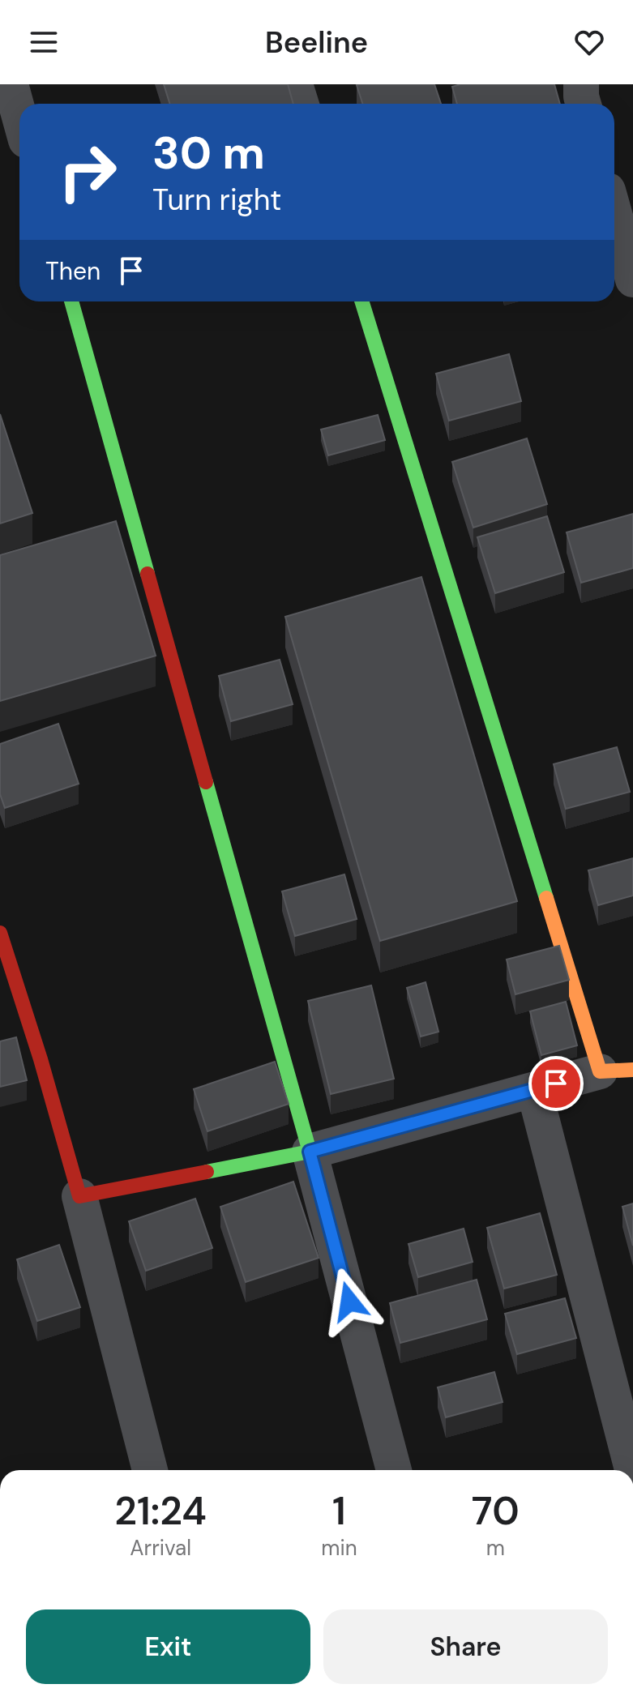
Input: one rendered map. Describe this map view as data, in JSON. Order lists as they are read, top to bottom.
{
  "page": {
    "header": "Beeline",
    "turn": ["30 m", "Turn right"],
    "then": "Then",
    "eta": [
      "21:24",
      "Arrival",
      "1",
      "min",
      "70",
      "m"
    ],
    "buttons": ["Exit", "Share"]
  }
}
